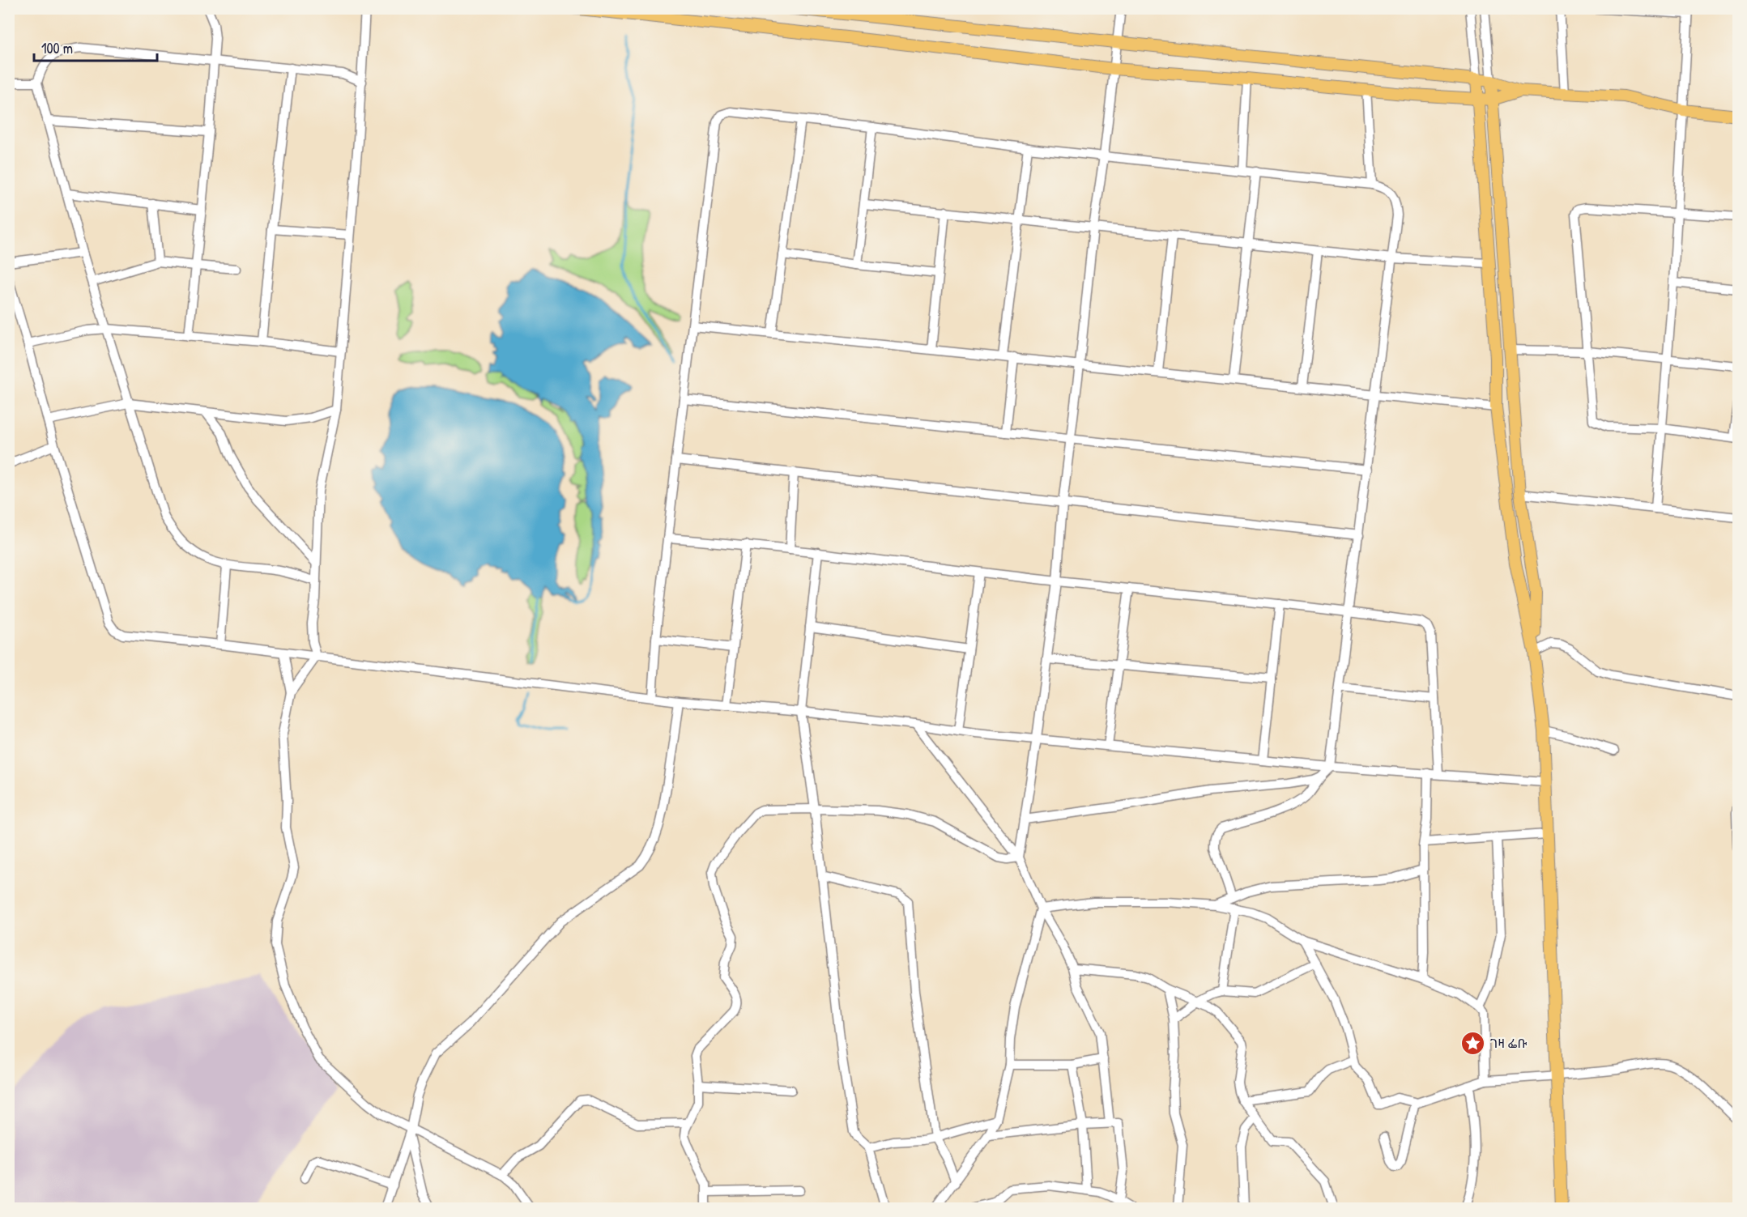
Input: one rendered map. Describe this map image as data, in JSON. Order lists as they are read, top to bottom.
{
  "places": {
    "place": ["ገዛ ፌቡ"]
  },
  "scale_bar": "100 m"
}
